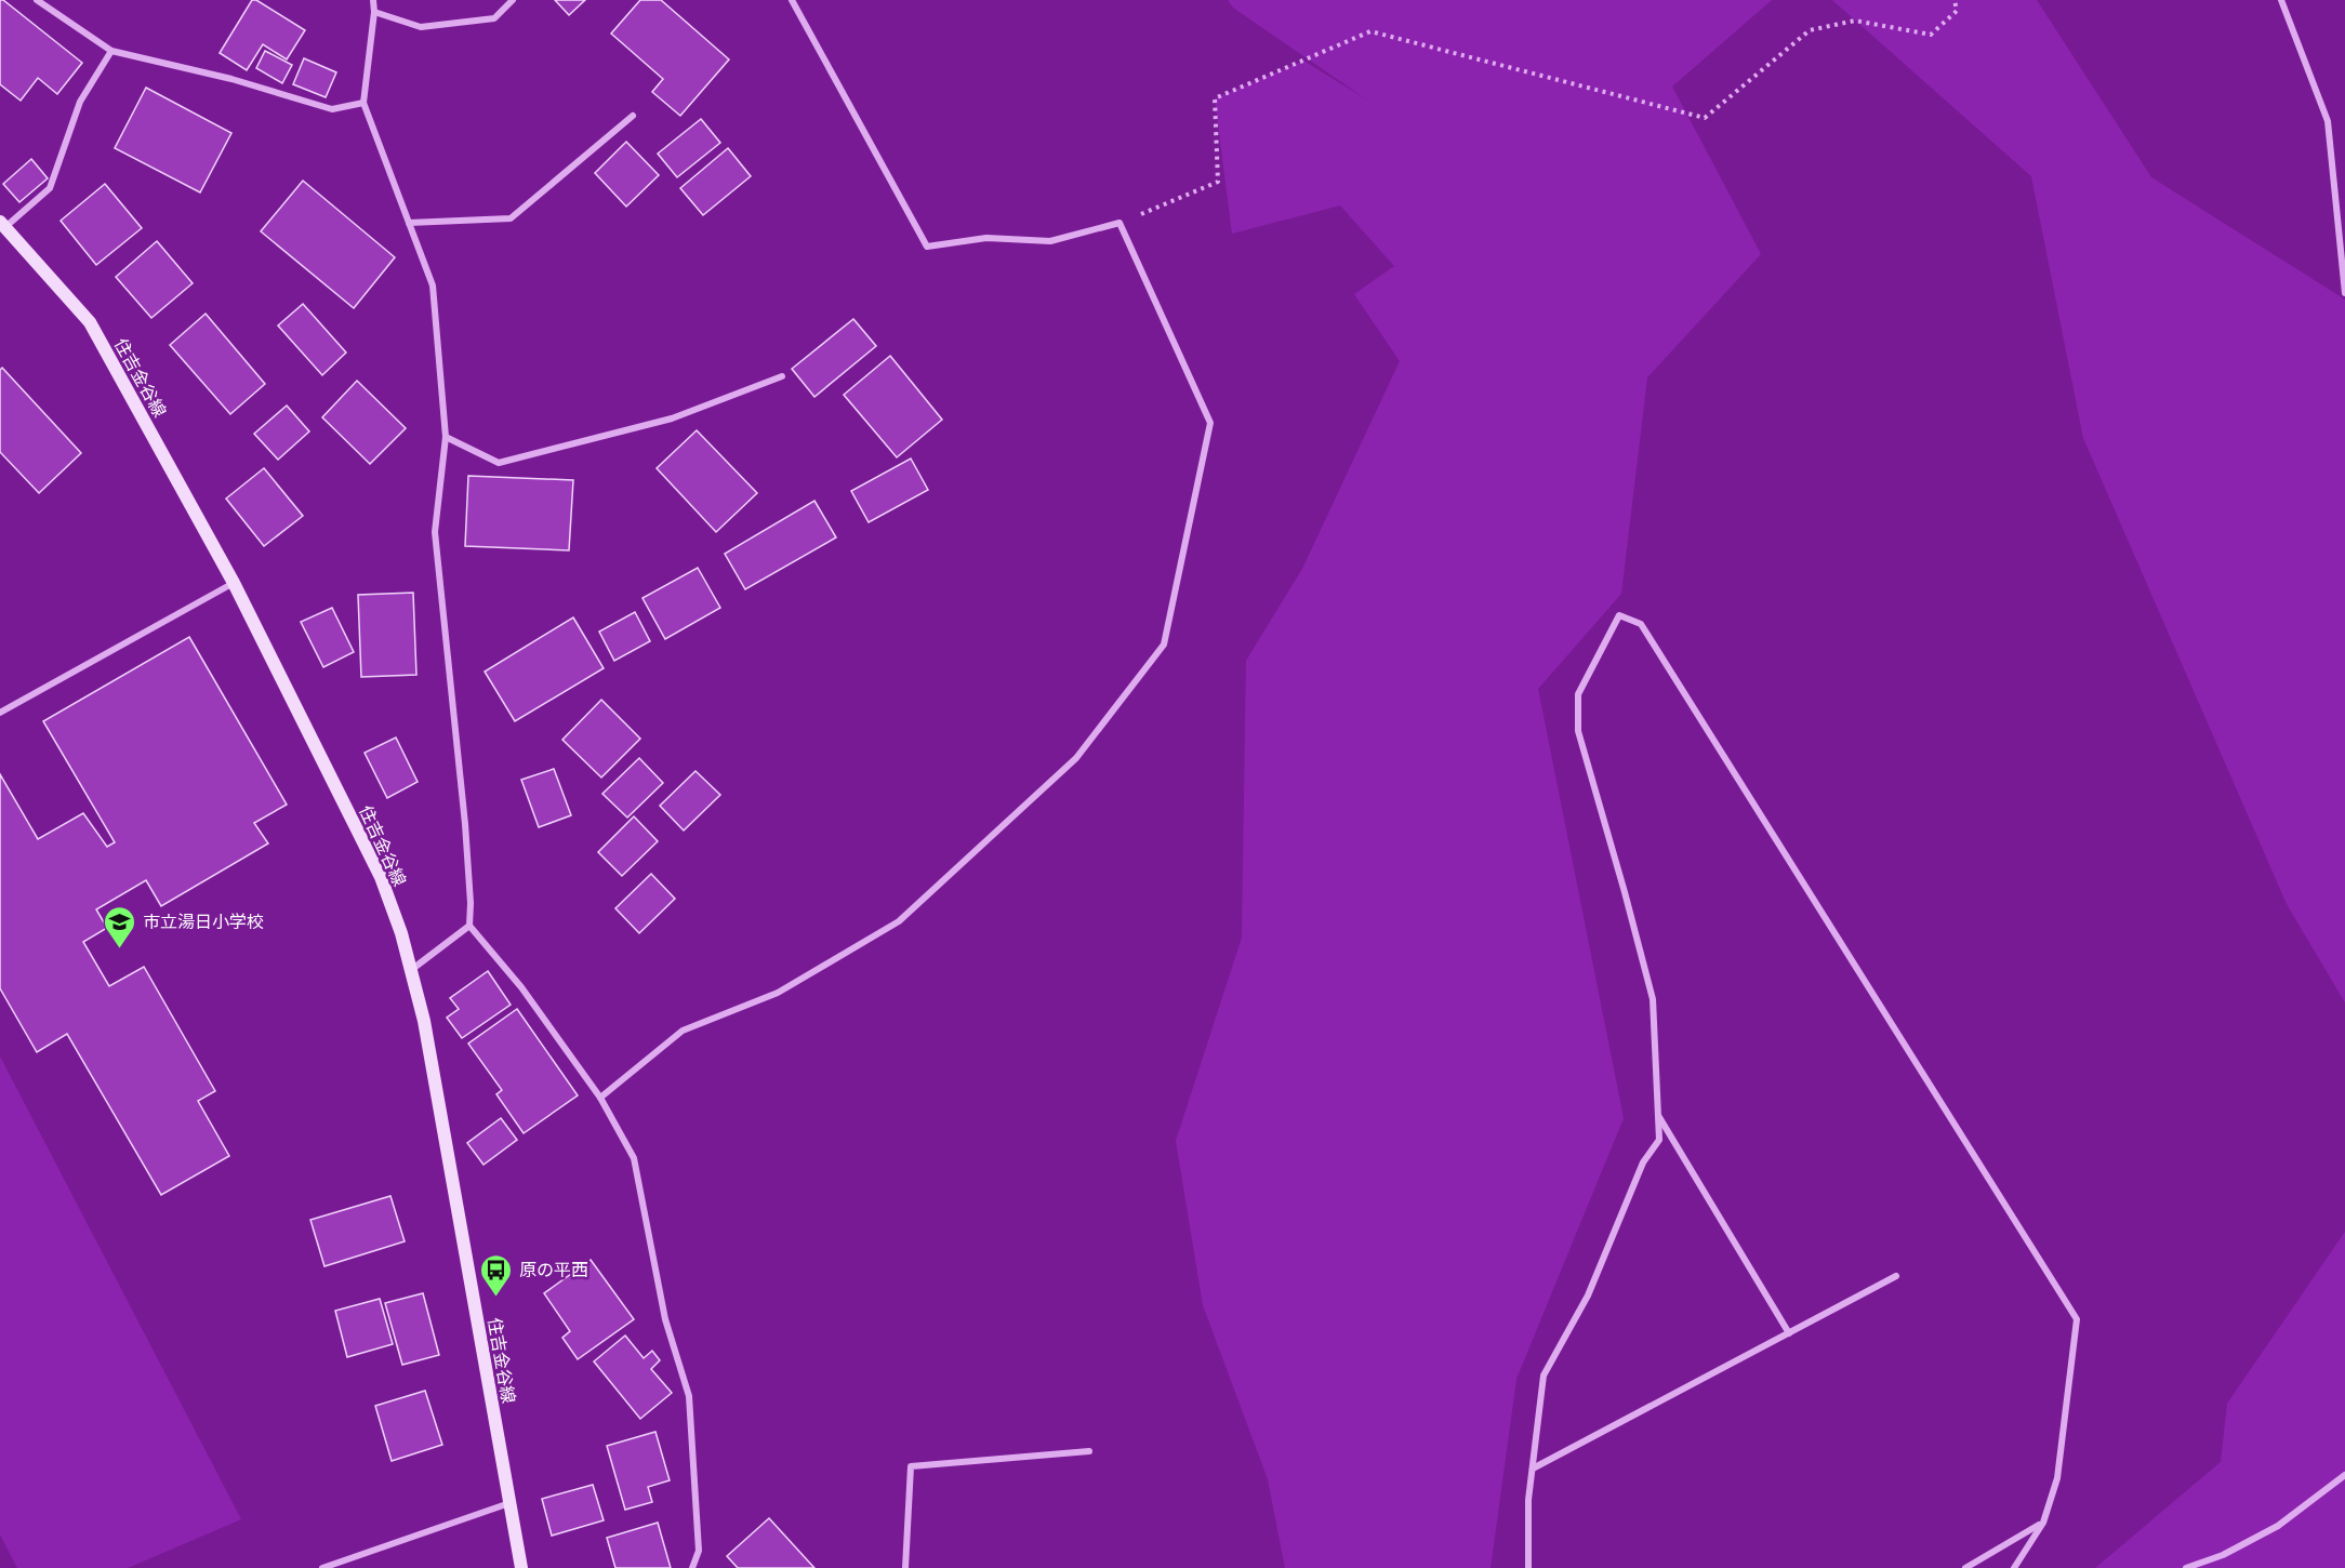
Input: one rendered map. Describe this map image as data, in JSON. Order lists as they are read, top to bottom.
{
  "streets": {
    "main road": ["住吉金谷線"]
  },
  "places": {
    "school or university": ["市立湯日小学校"],
    "bus stop": ["原の平西"]
  }
}
